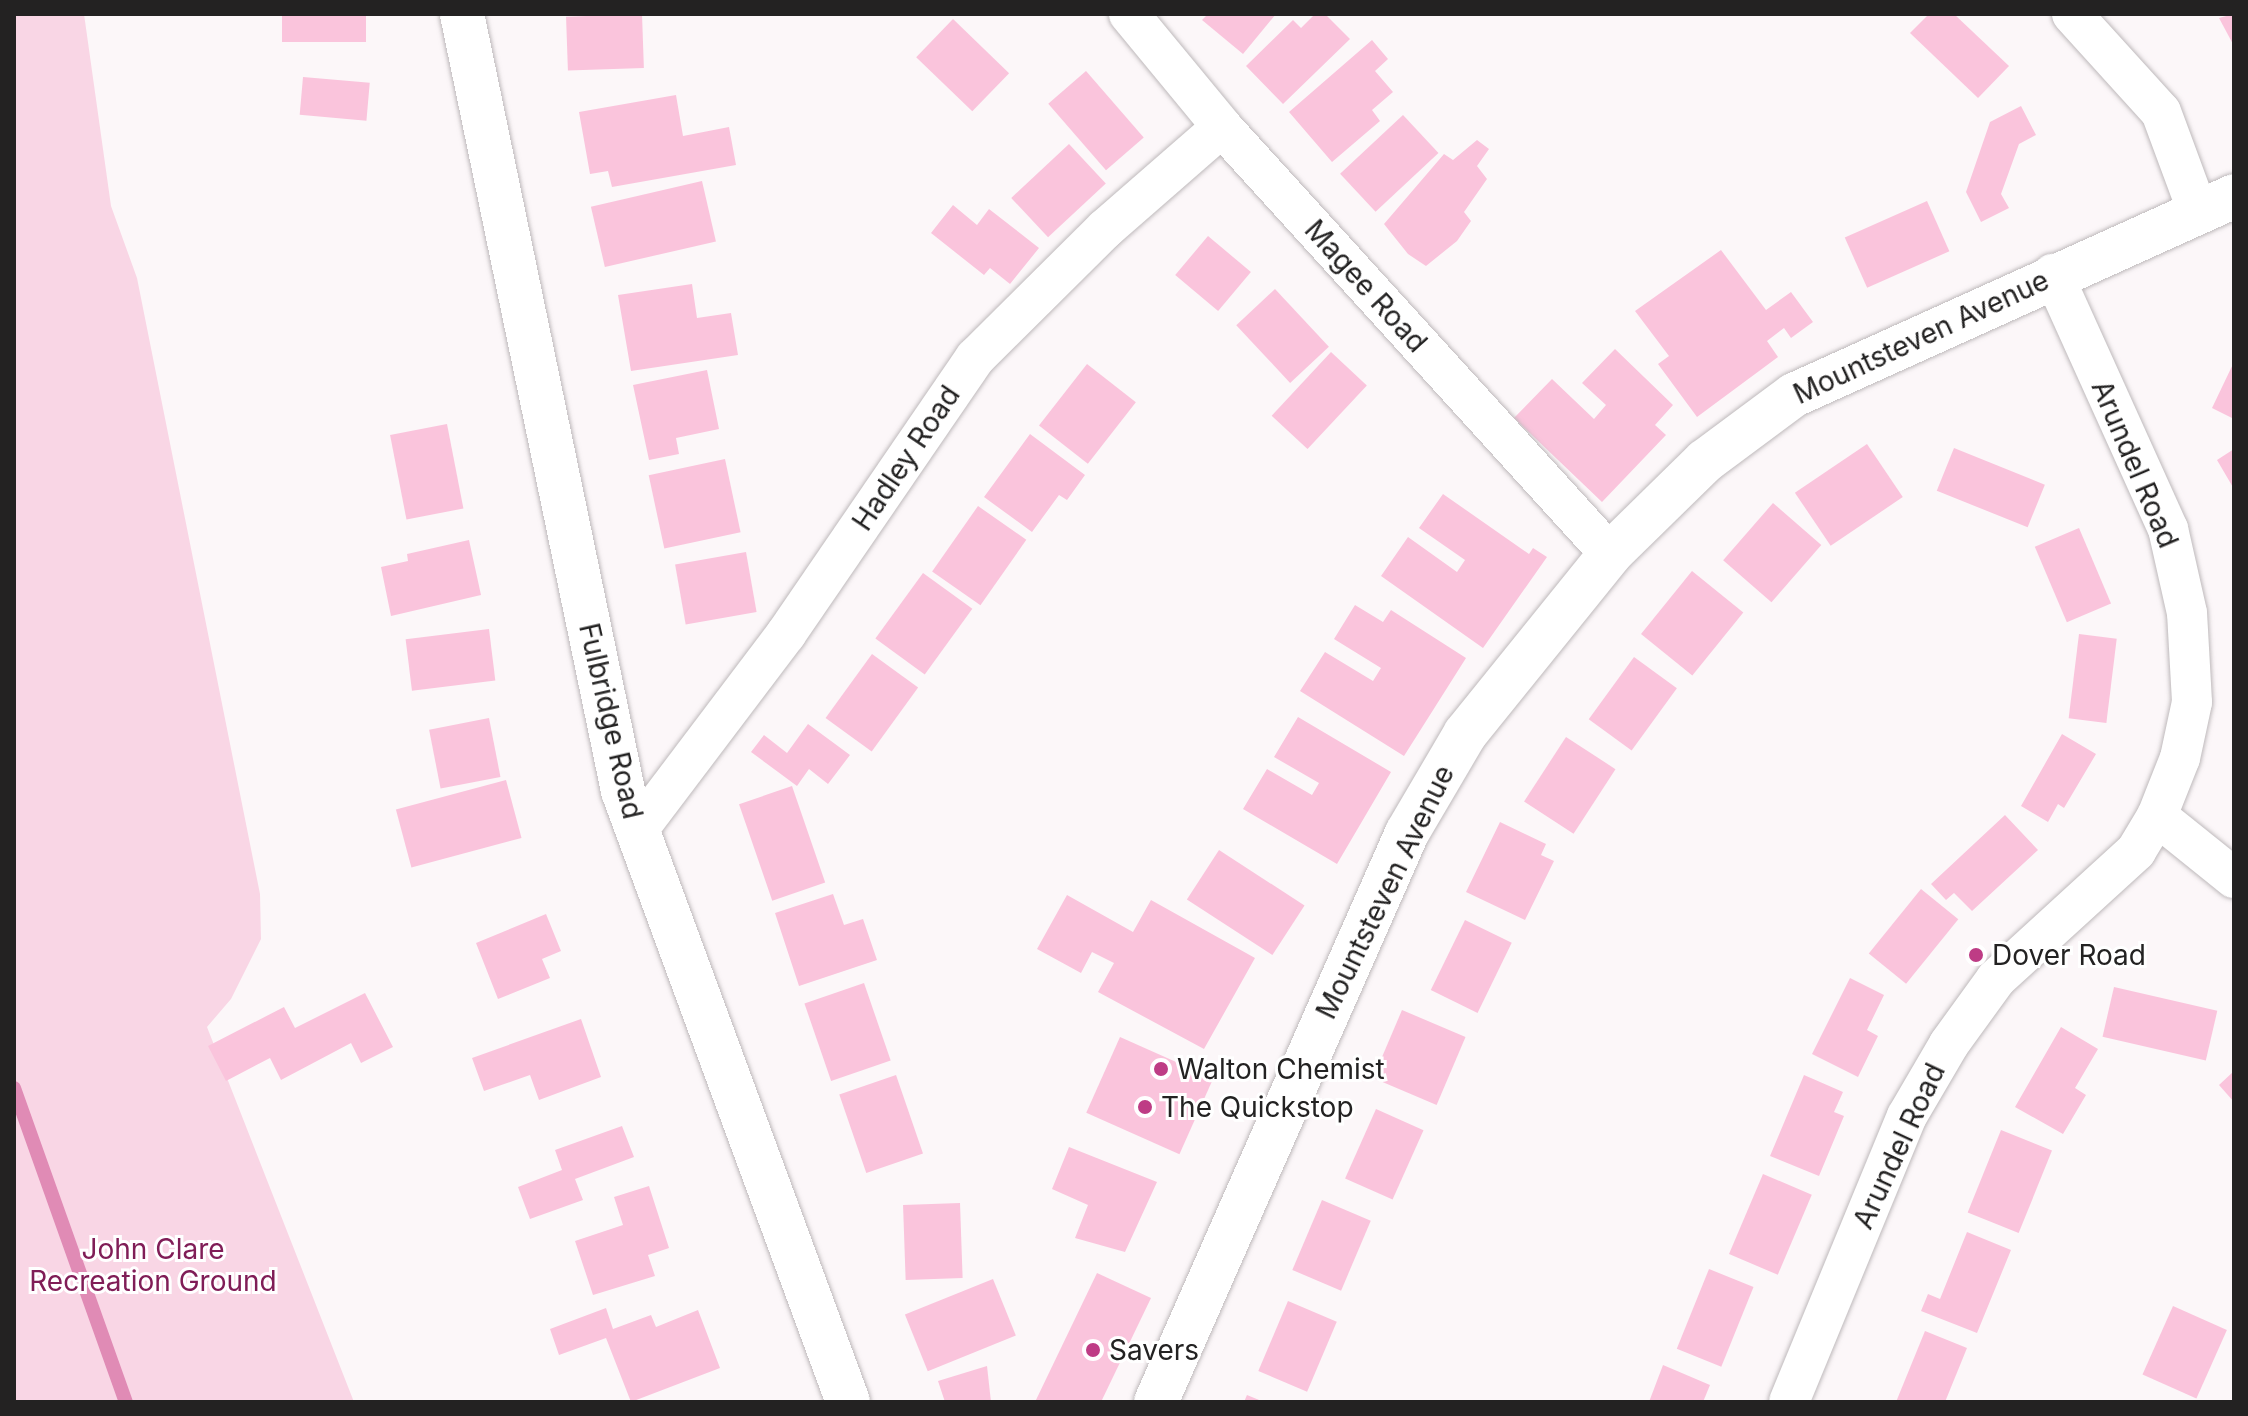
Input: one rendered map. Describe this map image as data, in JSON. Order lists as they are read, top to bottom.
{
  "streets": {
    "street": [
      "Magee Road",
      "Mountsteven Avenue",
      "Hadley Road",
      "Arundel Road",
      "Fulbridge Road"
    ]
  },
  "crossings": [
    ["Magee Road", "Mountsteven Avenue"],
    ["Magee Road", "Hadley Road"],
    ["Mountsteven Avenue", "Arundel Road"],
    ["Hadley Road", "Fulbridge Road"]
  ],
  "parks": ["John Clare Recreation Ground"],
  "places": [
    "Dover Road",
    "Walton Chemist",
    "The Quickstop",
    "Savers"
  ]
}
